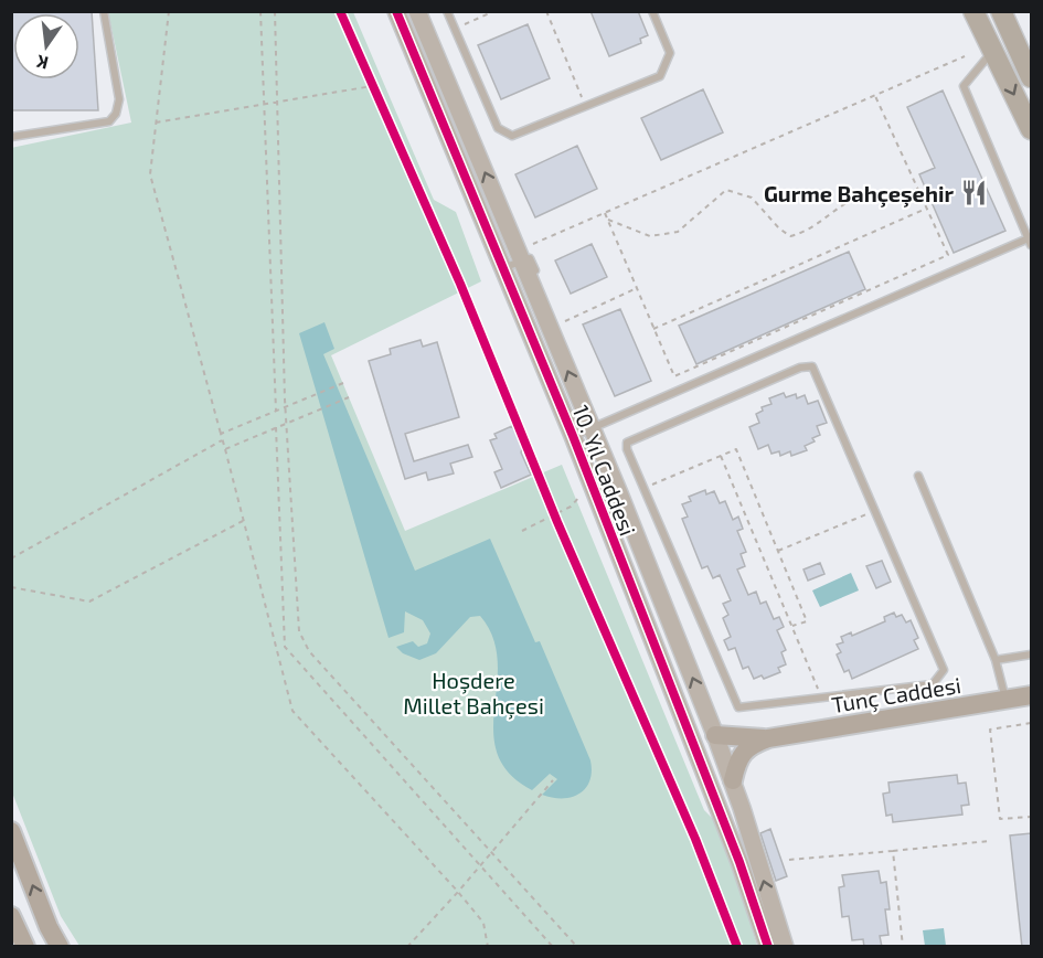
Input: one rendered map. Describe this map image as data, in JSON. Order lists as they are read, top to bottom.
{
  "streets": {
    "main road": ["Tunç Caddesi"],
    "street": ["10. Yıl Caddesi"]
  },
  "crossings": [
    ["10. Yıl Caddesi", "Tunç Caddesi"]
  ],
  "parks": ["Hoşdere Millet Bahçesi"],
  "places": {
    "restaurant": ["Gurme Bahçeşehir"]
  },
  "north": "bottom"
}
